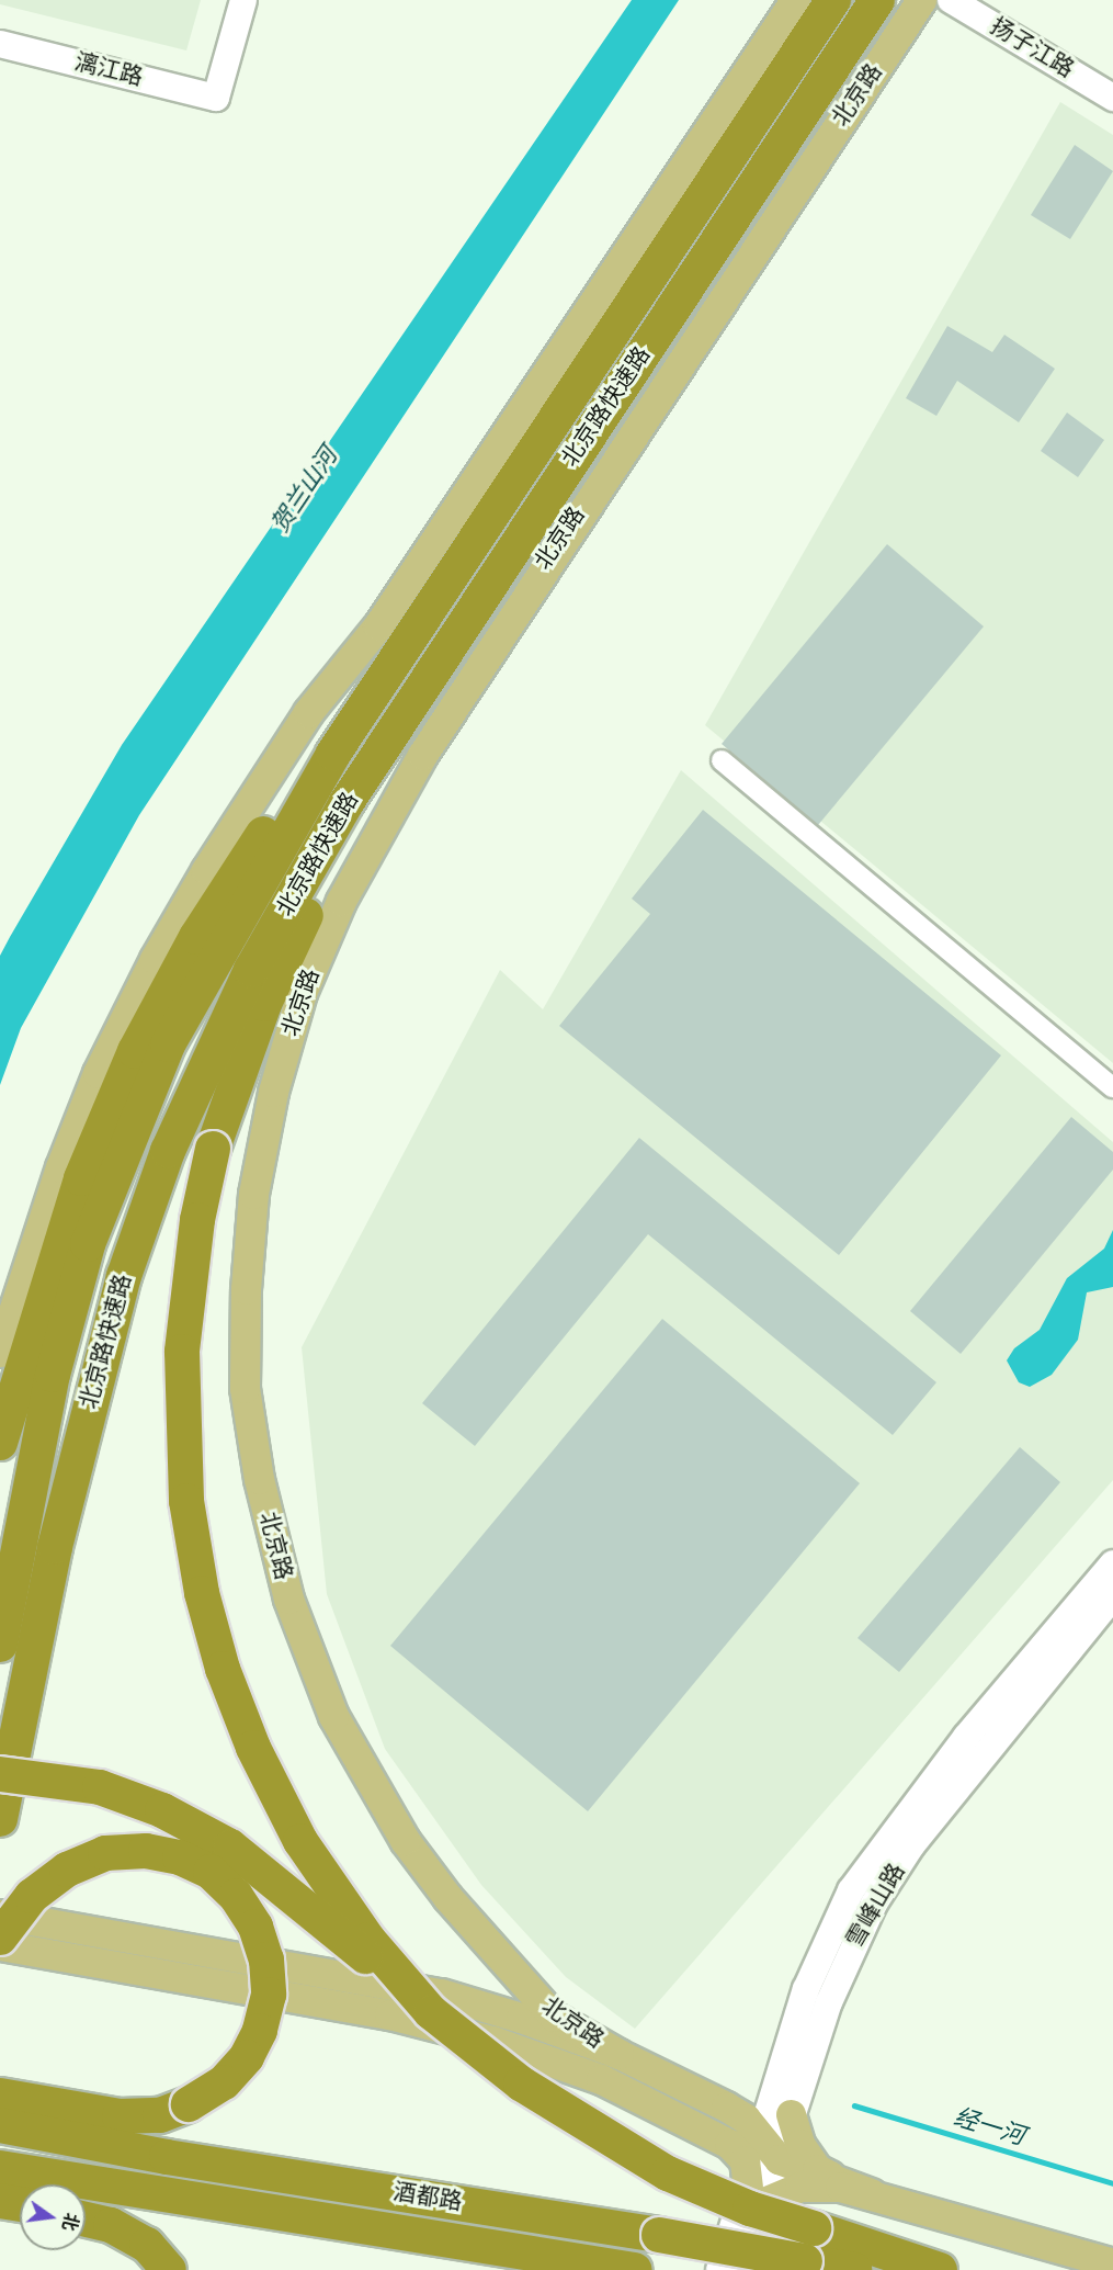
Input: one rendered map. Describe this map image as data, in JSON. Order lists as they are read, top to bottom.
{
  "streets": {
    "highway": ["北京路快速路", "酒都路"],
    "main road": [
      "扬子江路",
      "漓江路",
      "北京路",
      "雪峰山路"
    ]
  },
  "water": ["贺兰山河", "经一河"],
  "north": "right"
}
